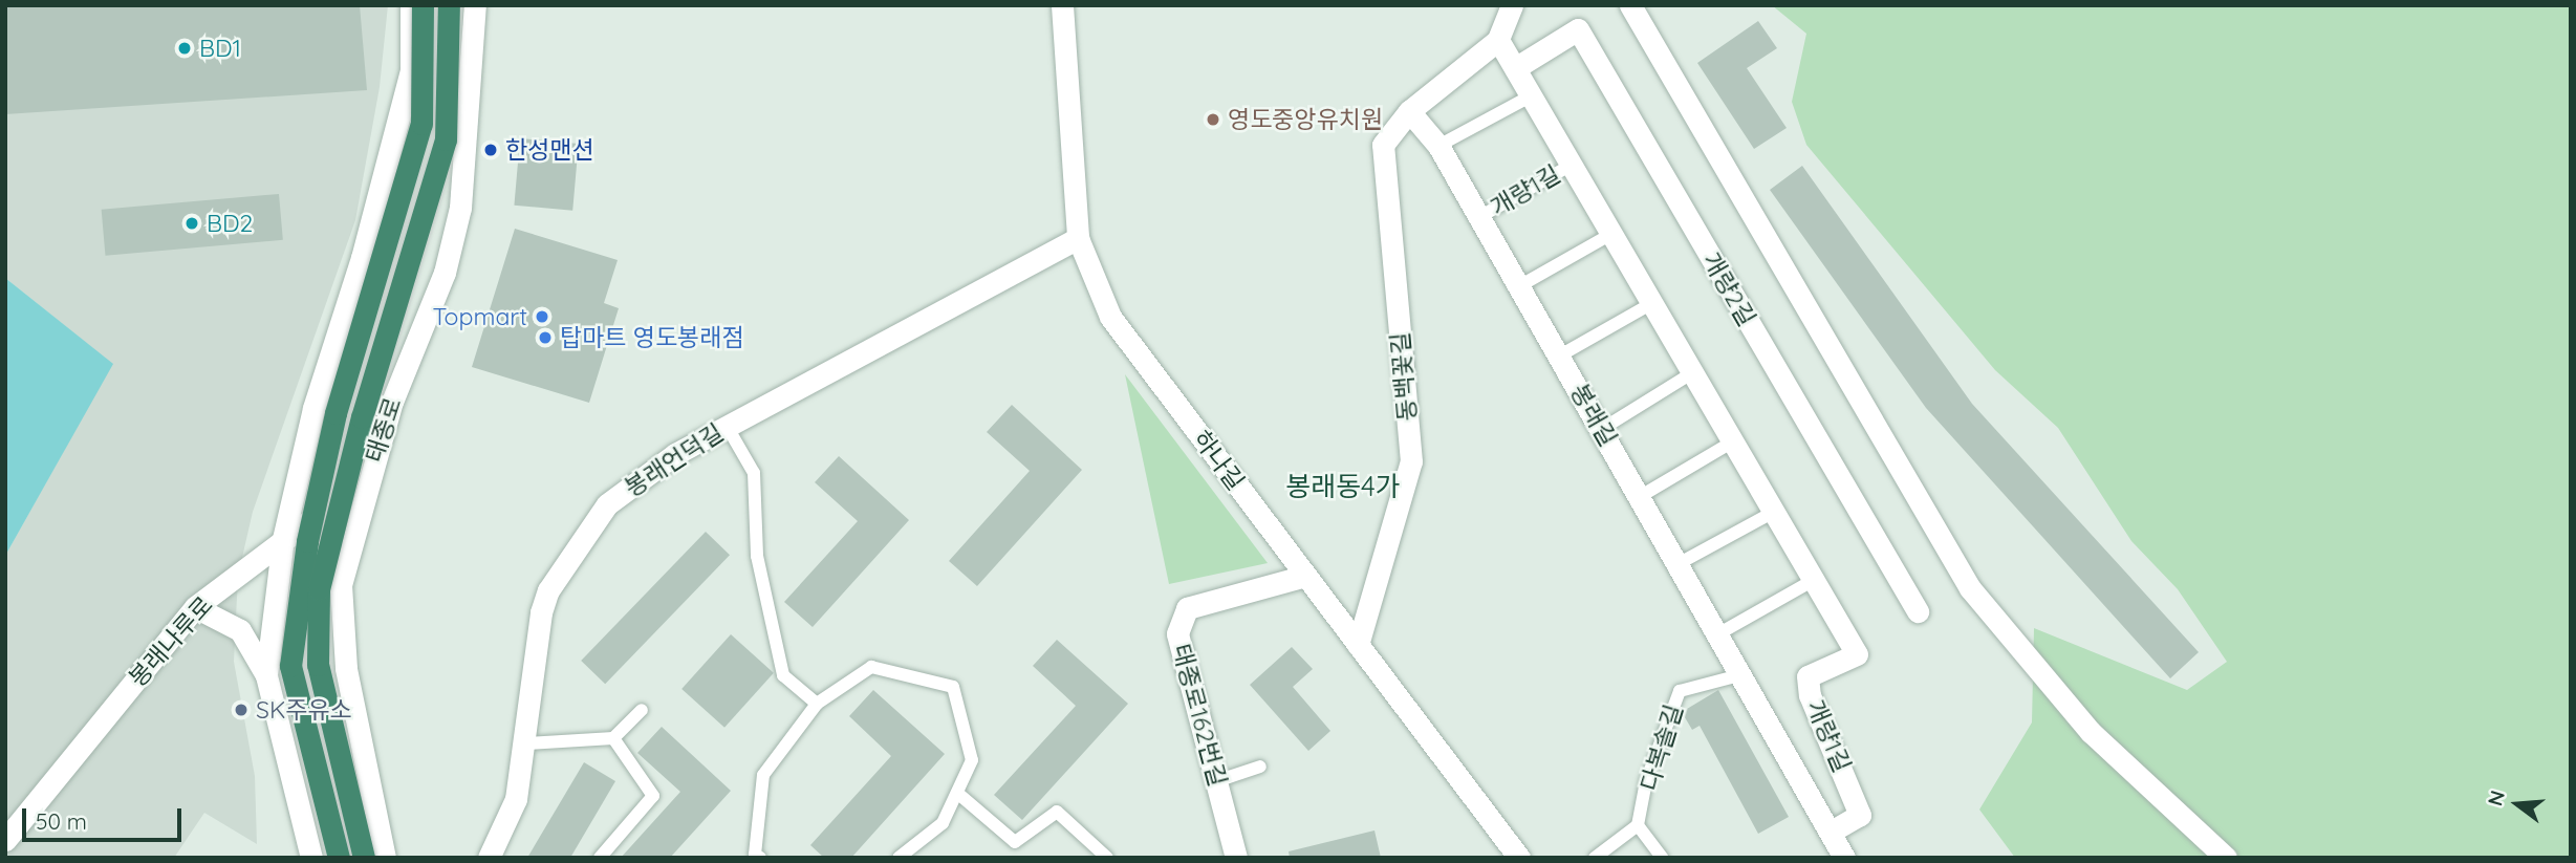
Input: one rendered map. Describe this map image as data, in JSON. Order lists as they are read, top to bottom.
{
  "streets": {
    "street": [
      "개량1길",
      "개량2길",
      "동백꽃길",
      "봉래길",
      "태종로",
      "봉래언덕길",
      "하나길",
      "봉래나루로",
      "태종로162번길"
    ],
    "lane": ["다복솔길"]
  },
  "crossings": [
    ["개량1길", "개량2길"],
    ["개량1길", "봉래길"],
    ["동백꽃길", "봉래길"],
    ["동백꽃길", "하나길"],
    ["봉래길", "다복솔길"],
    ["태종로", "봉래나루로"],
    ["봉래언덕길", "하나길"],
    ["하나길", "태종로162번길"]
  ],
  "districts": ["봉래동4가"],
  "places": [
    "BD1",
    "영도중앙유치원",
    "한성맨션",
    "BD2",
    "Topmart",
    "탑마트 영도봉래점",
    "SK주유소"
  ],
  "scale_bar": "50 m",
  "north": "left"
}
